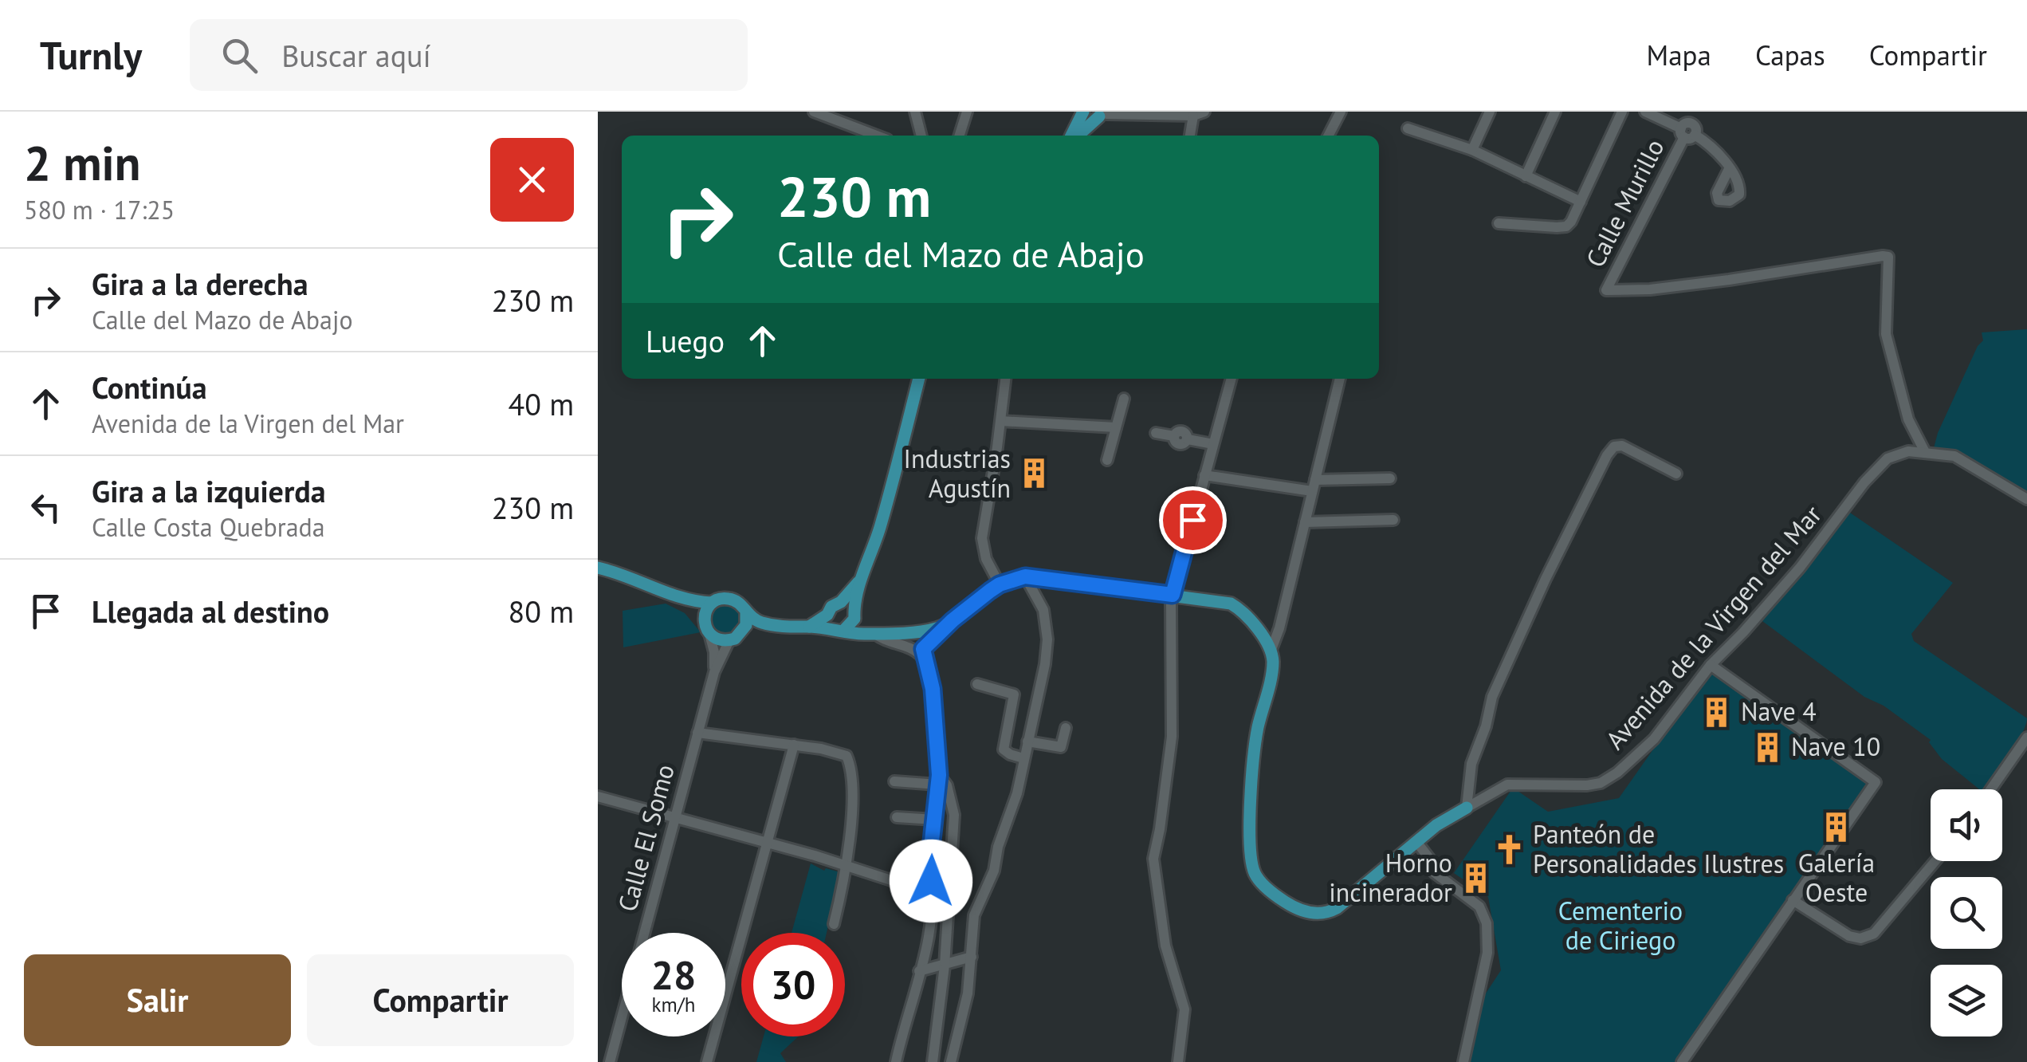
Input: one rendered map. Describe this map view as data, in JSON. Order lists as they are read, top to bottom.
{
  "streets": {
    "main road": ["Avenida de la Virgen del Mar"],
    "street": ["Calle Murillo", "Calle El Somo"]
  },
  "crossings": [
    ["Calle Murillo", "Avenida de la Virgen del Mar"]
  ],
  "parks": ["Cementerio de Ciriego"],
  "places": {
    "building": [
      "Industrias Agustín",
      "Nave 4",
      "Nave 10",
      "Galería Oeste",
      "Horno incinerador"
    ],
    "church": ["Panteón de Personalidades Ilustres"]
  },
  "page": {
    "header": "Turnly",
    "search": "Buscar aquí",
    "nav": ["Mapa", "Capas", "Compartir"],
    "heading": ["2 min", "580 m · 17:25"],
    "turn": ["230 m", "Calle del Mazo de Abajo"],
    "list": [
      {
        "name": "Gira a la derecha",
        "note": "Calle del Mazo de Abajo",
        "value": "230 m"
      },
      {
        "name": "Continúa",
        "note": "Avenida de la Virgen del Mar",
        "value": "40 m"
      },
      {
        "name": "Gira a la izquierda",
        "note": "Calle Costa Quebrada",
        "value": "230 m"
      },
      {
        "name": "Llegada al destino",
        "value": "80 m"
      }
    ],
    "then": "Luego",
    "speed": "28 km/h",
    "limit": "30",
    "buttons": ["Salir", "Compartir"]
  }
}
